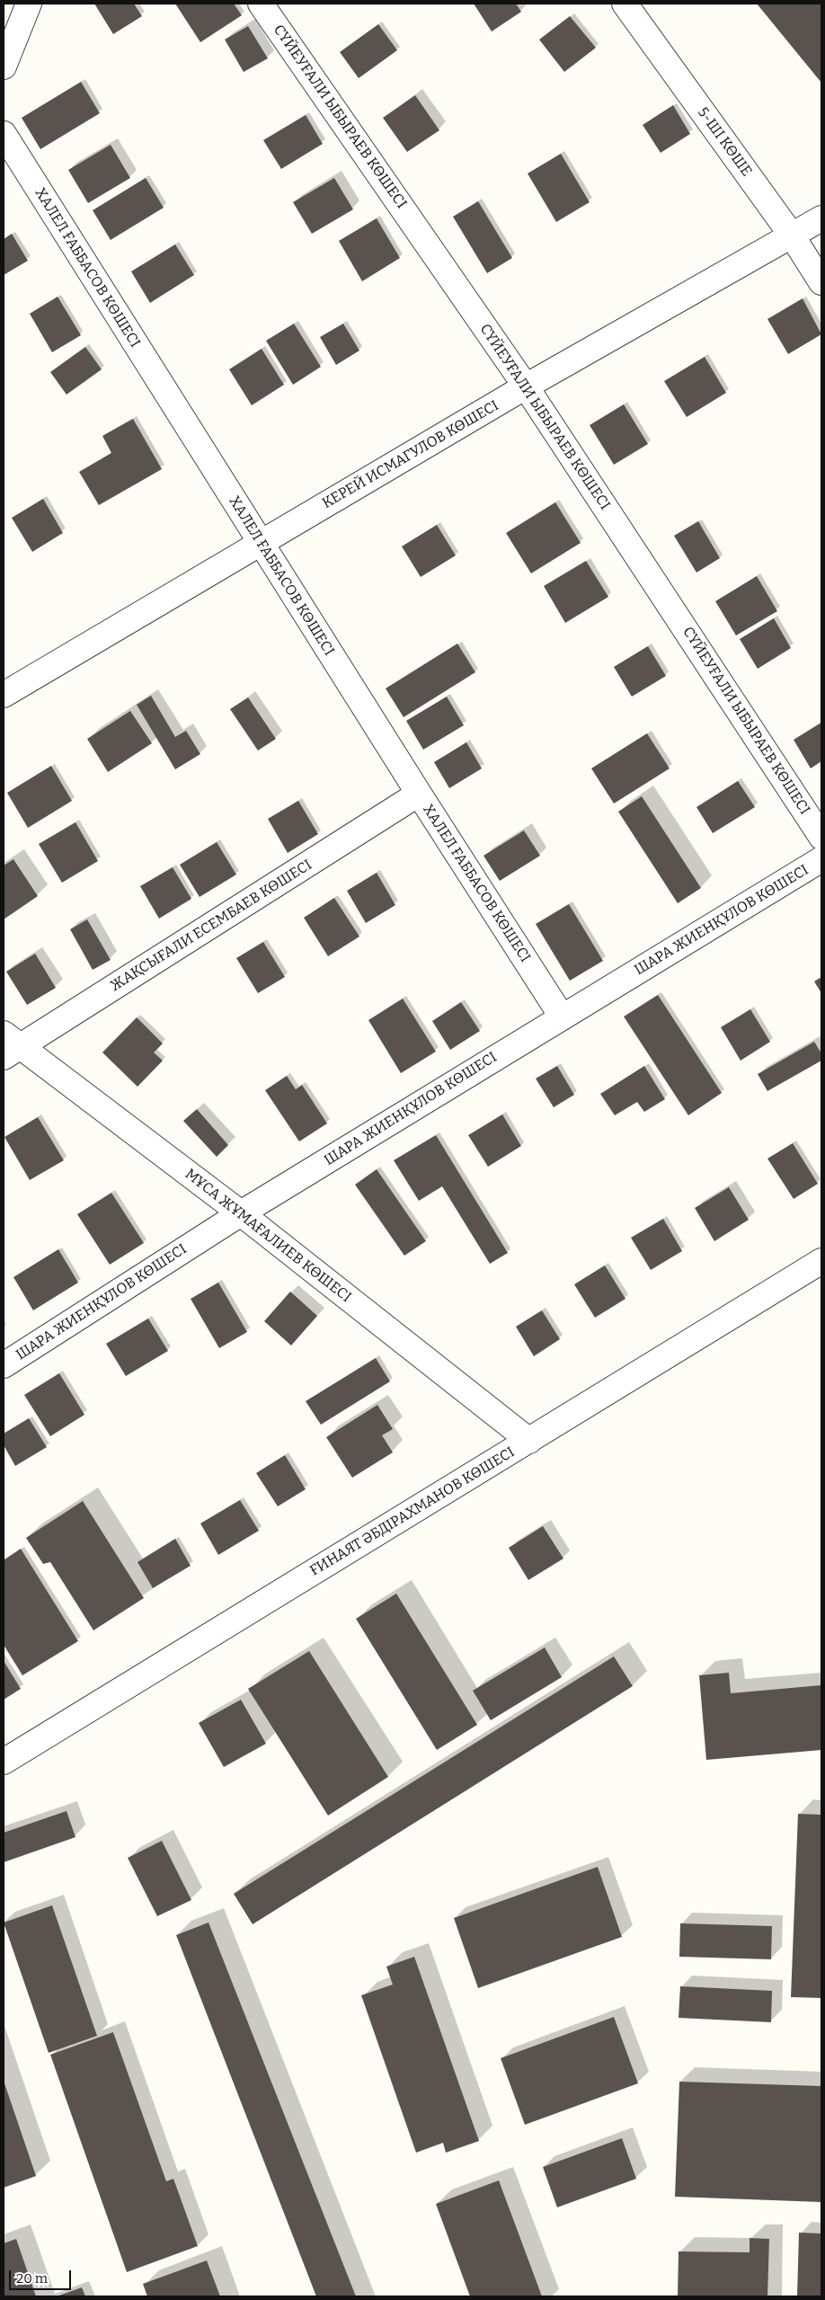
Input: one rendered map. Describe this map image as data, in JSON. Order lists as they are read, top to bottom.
{
  "streets": {
    "street": [
      "СҮЙЕУҒАЛИ ЫБЫРАЕВ КӨШЕСI",
      "5-ШI КӨШЕ",
      "ХАЛЕЛ ҒАББАСОВ КӨШЕСІ",
      "КЕРЕЙ ИСМАГУЛОВ КӨШЕСІ",
      "ШАРА ЖИЕНҚҰЛОВ КӨШЕСІ",
      "ЖАҚСЫҒАЛИ ЕСЕМБАЕВ КӨШЕСI",
      "МҰСА ЖҰМАҒАЛИЕВ КӨШЕСІ",
      "ҒИНАЯТ ӘБДІРАХМАНОВ КӨШЕСІ"
    ]
  },
  "crossings": [
    ["СҮЙЕУҒАЛИ ЫБЫРАЕВ КӨШЕСI", "КЕРЕЙ ИСМАГУЛОВ КӨШЕСІ"],
    ["5-ШI КӨШЕ", "КЕРЕЙ ИСМАГУЛОВ КӨШЕСІ"],
    ["ХАЛЕЛ ҒАББАСОВ КӨШЕСІ", "КЕРЕЙ ИСМАГУЛОВ КӨШЕСІ"],
    ["ХАЛЕЛ ҒАББАСОВ КӨШЕСІ", "ШАРА ЖИЕНҚҰЛОВ КӨШЕСІ"],
    ["ХАЛЕЛ ҒАББАСОВ КӨШЕСІ", "ЖАҚСЫҒАЛИ ЕСЕМБАЕВ КӨШЕСI"],
    ["ШАРА ЖИЕНҚҰЛОВ КӨШЕСІ", "МҰСА ЖҰМАҒАЛИЕВ КӨШЕСІ"],
    ["ЖАҚСЫҒАЛИ ЕСЕМБАЕВ КӨШЕСI", "МҰСА ЖҰМАҒАЛИЕВ КӨШЕСІ"],
    ["МҰСА ЖҰМАҒАЛИЕВ КӨШЕСІ", "ҒИНАЯТ ӘБДІРАХМАНОВ КӨШЕСІ"]
  ],
  "scale_bar": "20 m"
}
